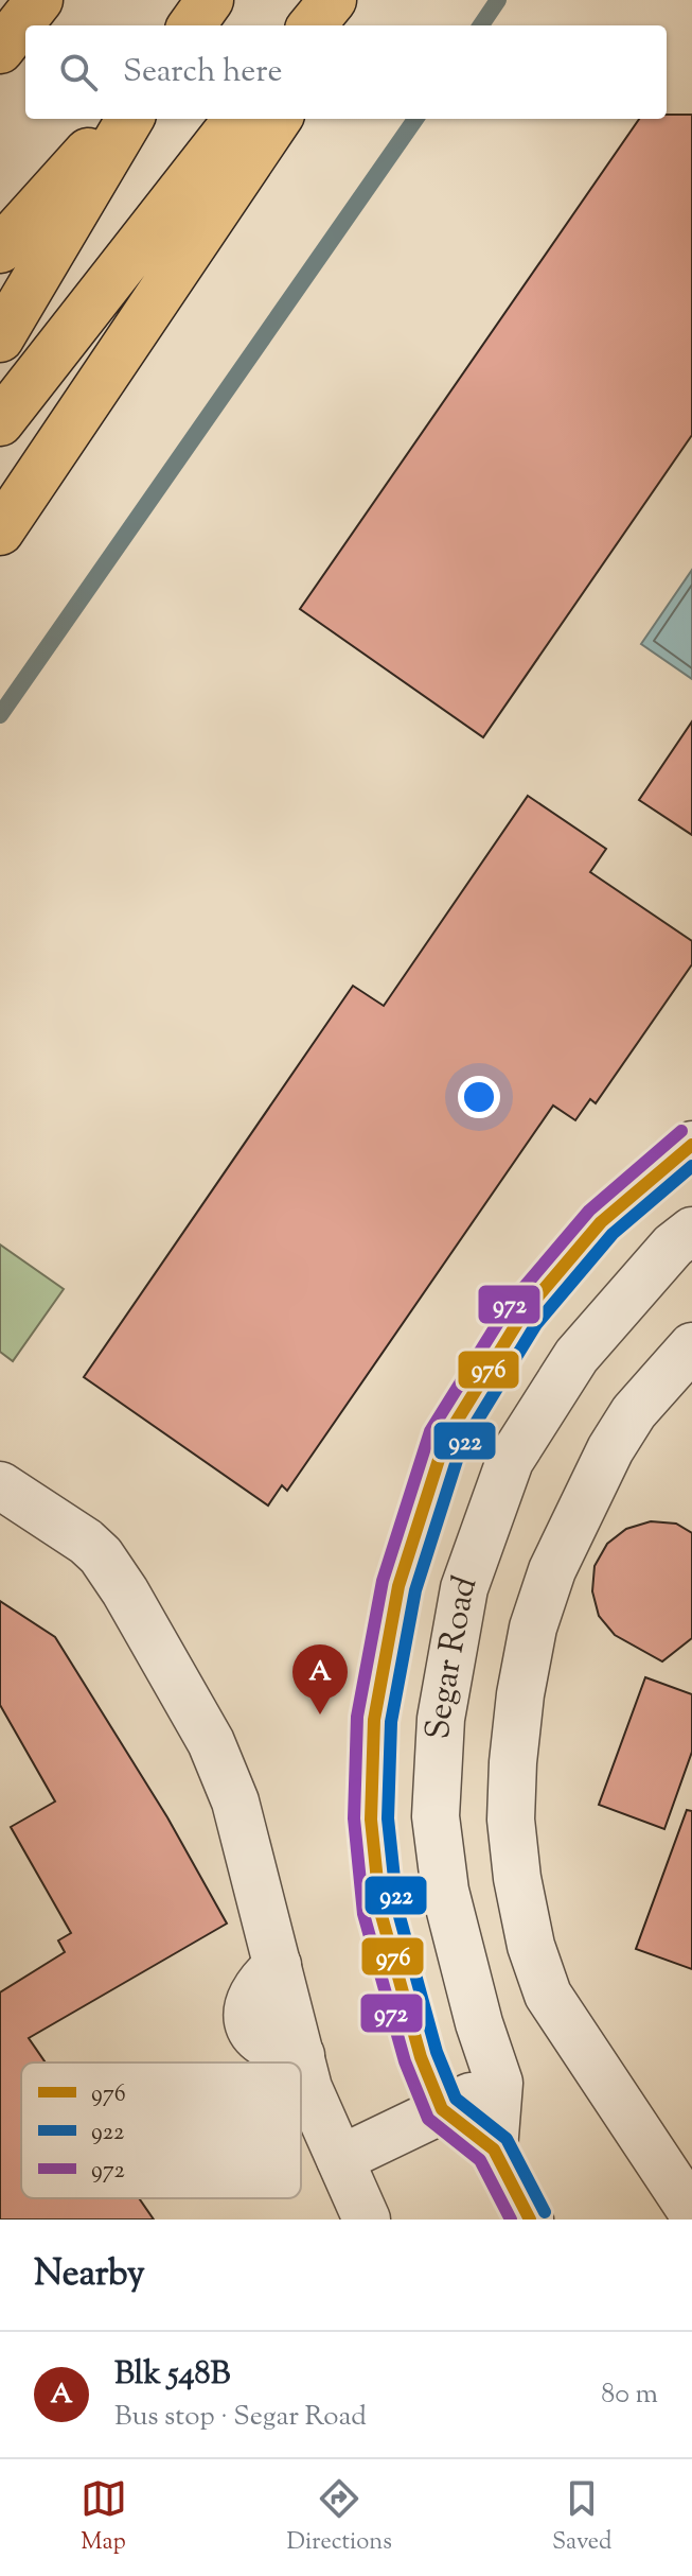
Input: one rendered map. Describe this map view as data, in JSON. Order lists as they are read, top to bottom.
{
  "streets": {
    "street": ["Segar Road"]
  },
  "lines": ["transit line 972", "transit line 976", "transit line 922"],
  "legend": ["976", "922", "972"],
  "page": {
    "search": "Search here",
    "pins": "A",
    "heading": "Nearby",
    "list": [
      {
        "mark": "A",
        "name": "Blk 548B",
        "note": "Bus stop · Segar Road",
        "value": "80 m"
      }
    ],
    "nav": ["Map", "Directions", "Saved"]
  }
}
